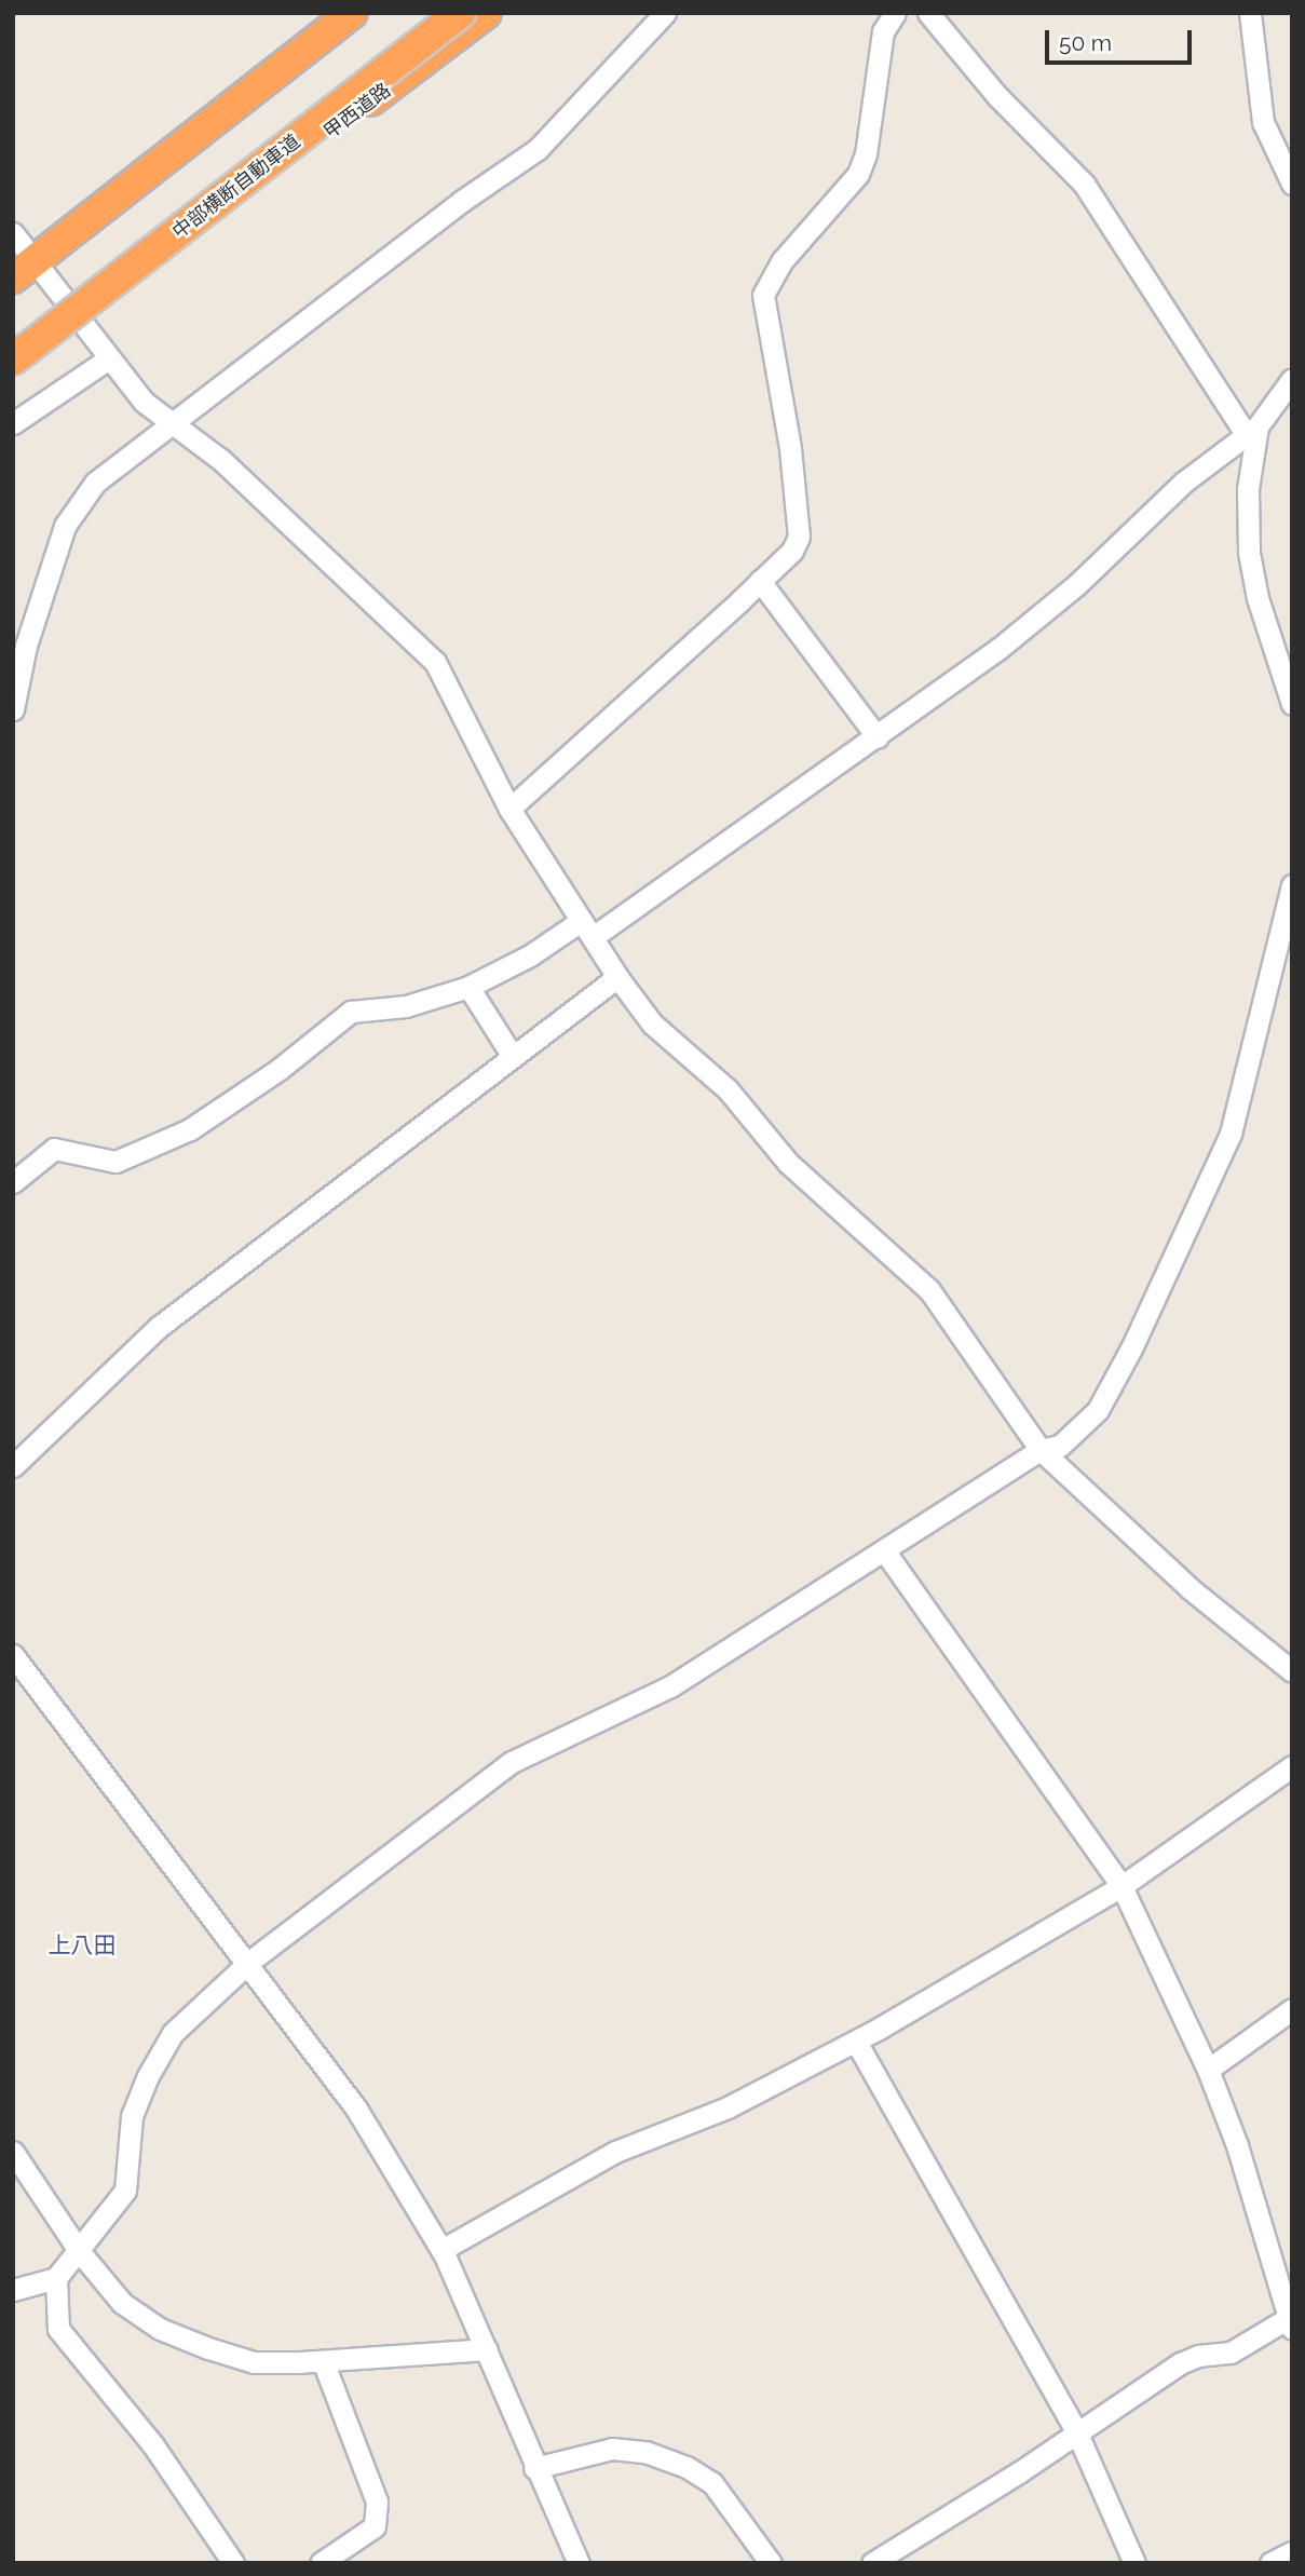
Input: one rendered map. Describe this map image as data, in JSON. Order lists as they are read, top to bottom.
{
  "streets": {
    "highway": ["甲西道路", "中部横断自動車道"]
  },
  "districts": ["上八田"],
  "scale_bar": "50 m"
}
